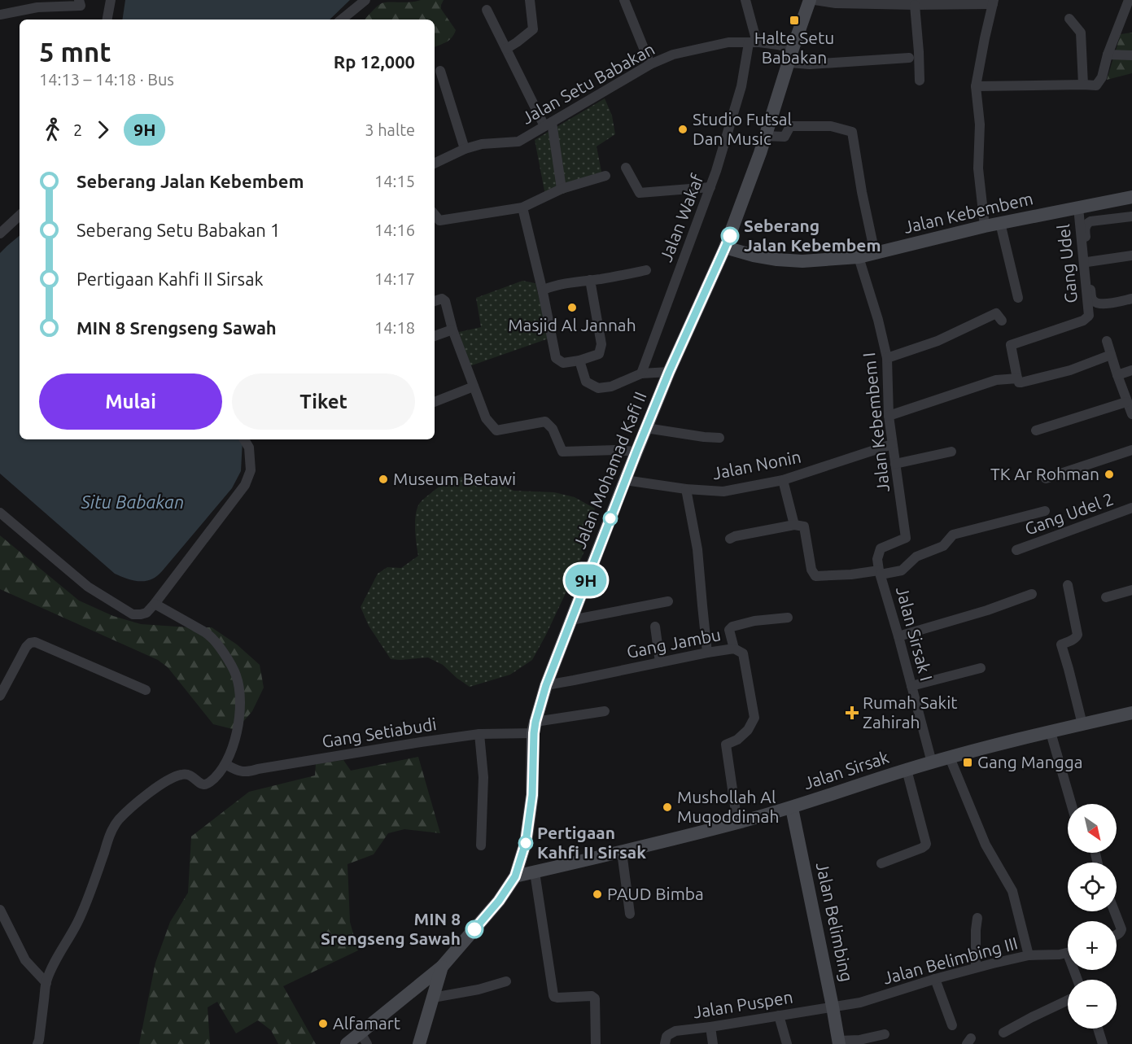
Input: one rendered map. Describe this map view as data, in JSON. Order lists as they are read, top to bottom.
{
  "streets": {
    "street": [
      "Jalan Setu Babakan",
      "Jalan Kebembem",
      "Jalan Wakaf",
      "Gang Udel",
      "Jalan Kebembem I",
      "Jalan Nonin",
      "Jalan Mohamad Kafi II",
      "Gang Udel 2",
      "Jalan Sirsak I",
      "Gang Jambu",
      "Gang Setiabudi",
      "Jalan Sirsak",
      "Jalan Belimbing",
      "Jalan Belimbing III",
      "Jalan Puspen"
    ]
  },
  "crossings": [
    ["Jalan Setu Babakan", "Jalan Wakaf"],
    ["Jalan Setu Babakan", "Jalan Mohamad Kafi II"],
    ["Jalan Kebembem", "Gang Udel"],
    ["Jalan Kebembem", "Jalan Kebembem I"],
    ["Jalan Kebembem", "Jalan Mohamad Kafi II"],
    ["Jalan Kebembem I", "Jalan Nonin"],
    ["Jalan Kebembem I", "Jalan Sirsak I"],
    ["Jalan Nonin", "Jalan Mohamad Kafi II"],
    ["Jalan Mohamad Kafi II", "Gang Jambu"],
    ["Jalan Mohamad Kafi II", "Gang Setiabudi"],
    ["Jalan Mohamad Kafi II", "Jalan Sirsak"],
    ["Jalan Sirsak I", "Jalan Sirsak"],
    ["Gang Jambu", "Jalan Sirsak"],
    ["Jalan Sirsak", "Jalan Belimbing"],
    ["Jalan Belimbing", "Jalan Belimbing III"],
    ["Jalan Belimbing", "Jalan Puspen"],
    ["Jalan Belimbing III", "Jalan Puspen"]
  ],
  "water": ["Situ Babakan"],
  "places": {
    "transit": ["Halte Setu Babakan", "Gang Mangga"],
    "other": [
      "Studio Futsal Dan Music",
      "Seberang Jalan Kebembem",
      "Masjid Al Jannah",
      "TK Ar Rohman",
      "Museum Betawi",
      "Mushollah Al Muqoddimah",
      "Pertigaan Kahfi II Sirsak",
      "PAUD Bimba",
      "MIN 8 Srengseng Sawah",
      "Alfamart"
    ],
    "health": ["Rumah Sakit Zahirah"]
  },
  "lines": ["bus line 9H"],
  "north": "bottom right",
  "page": {
    "on_map": "9H",
    "heading": ["5 mnt", "14:13 – 14:18 · Bus", "Rp 12,000"],
    "legs": ["2", "9H", "3 halte"],
    "list": [
      {
        "name": "Seberang Jalan Kebembem",
        "value": "14:15"
      },
      {
        "name": "Seberang Setu Babakan 1",
        "value": "14:16"
      },
      {
        "name": "Pertigaan Kahfi II Sirsak",
        "value": "14:17"
      },
      {
        "name": "MIN 8 Srengseng Sawah",
        "value": "14:18"
      }
    ],
    "buttons": ["Mulai", "Tiket"],
    "map_buttons": ["+", "−"]
  }
}
